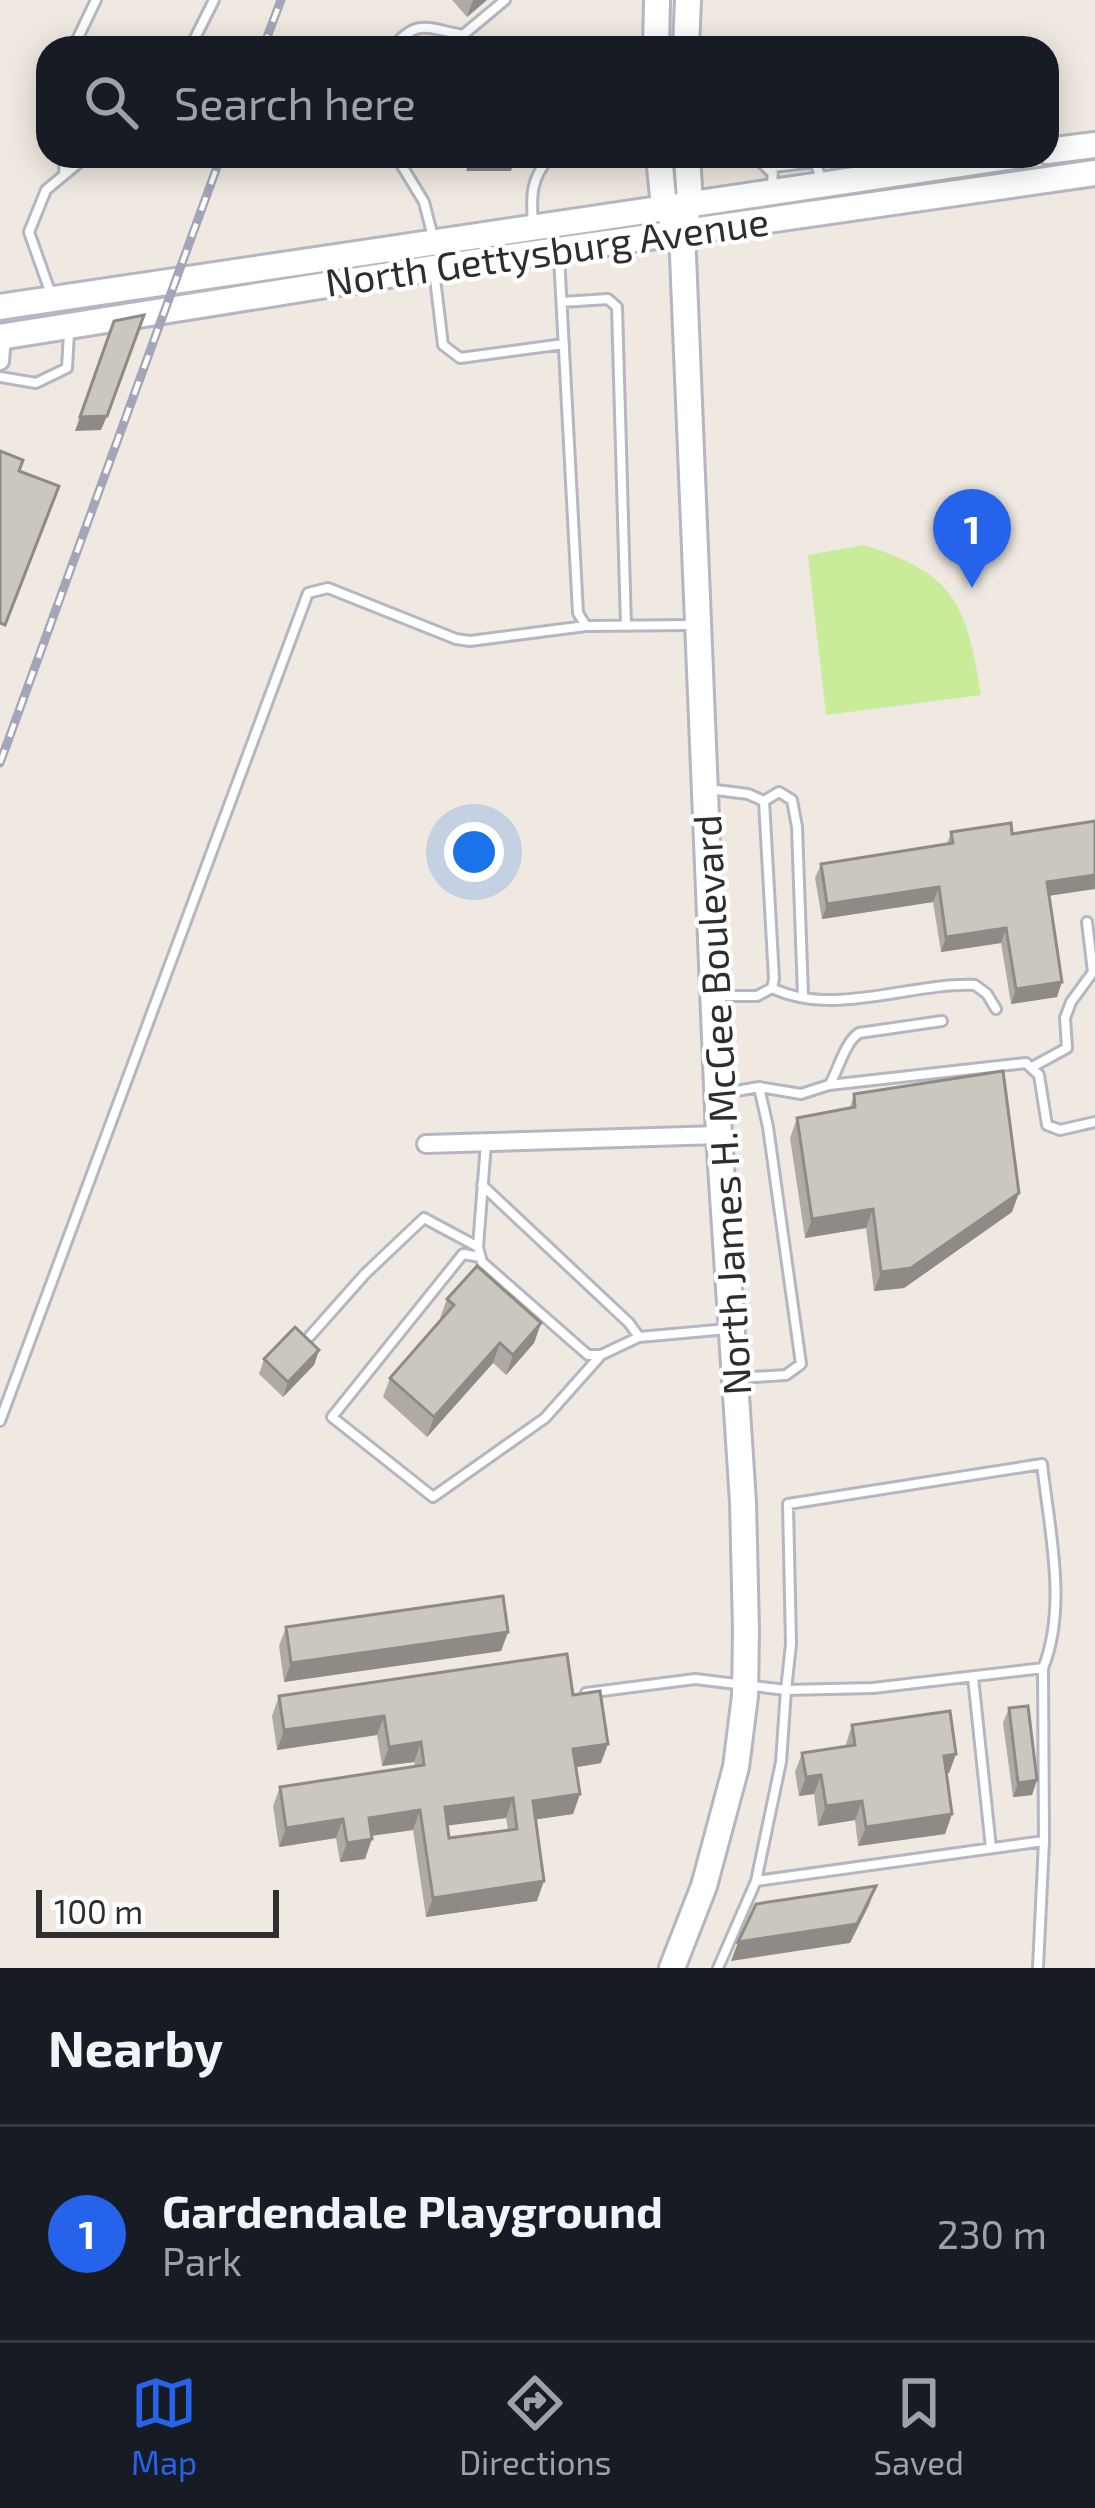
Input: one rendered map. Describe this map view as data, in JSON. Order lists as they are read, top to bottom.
{
  "streets": {
    "main road": ["North Gettysburg Avenue", "North James H. McGee Boulevard"]
  },
  "crossings": [
    ["North Gettysburg Avenue", "North James H. McGee Boulevard"]
  ],
  "scale_bar": "100 m",
  "page": {
    "search": "Search here",
    "pins": "1",
    "scale": "100 m",
    "heading": "Nearby",
    "list": [
      {
        "mark": "1",
        "name": "Gardendale Playground",
        "note": "Park",
        "value": "230 m"
      }
    ],
    "nav": ["Map", "Directions", "Saved"]
  }
}
